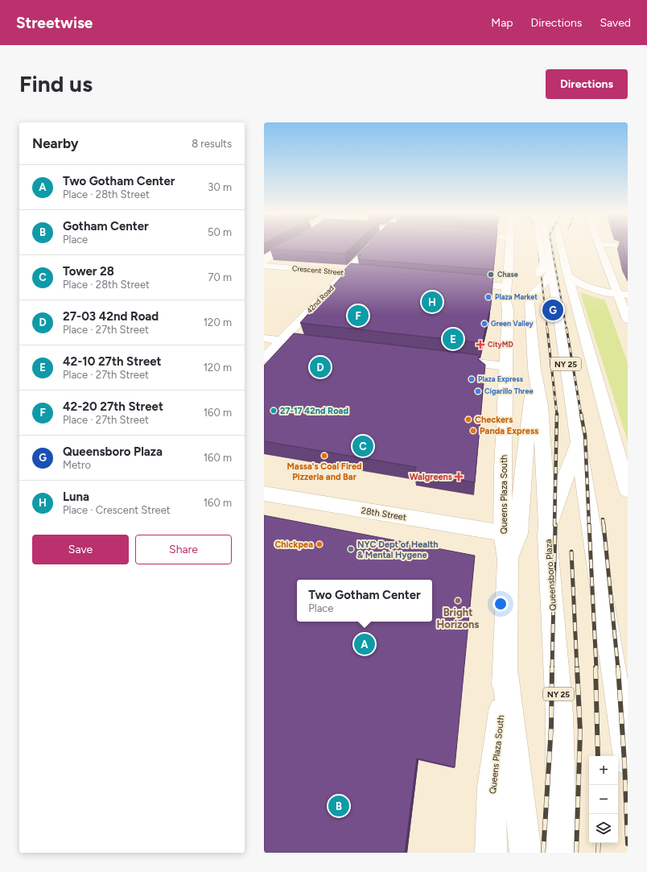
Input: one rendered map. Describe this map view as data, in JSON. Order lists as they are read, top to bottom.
{
  "streets": {
    "main road": [
      "Crescent Street",
      "42nd Road",
      "NY 25",
      "Queens Plaza South",
      "28th Street",
      "Queensboro Plaza"
    ]
  },
  "crossings": [
    ["Crescent Street", "42nd Road"],
    ["NY 25", "Queensboro Plaza"],
    ["Queens Plaza South", "28th Street"]
  ],
  "places": {
    "other": [
      "Chase",
      "Plaza Market",
      "Green Valley",
      "Plaza Express",
      "Cigarillo Three",
      "27-17 42nd Road",
      "Checkers",
      "Panda Express",
      "Massa's Coal Fired Pizzeria and Bar",
      "Chickpea",
      "NYC Dept of Health & Mental Hygene",
      "Bright Horizons"
    ],
    "health": ["CityMD", "Walgreens"]
  },
  "page": {
    "header": "Streetwise",
    "nav": ["Map", "Directions", "Saved"],
    "buttons": [
      "Directions",
      ["Save", "Share"]
    ],
    "title": "Find us",
    "heading": ["Nearby", "8 results"],
    "list": [
      {
        "mark": "A",
        "name": "Two Gotham Center",
        "note": "Place · 28th Street",
        "value": "30 m"
      },
      {
        "mark": "B",
        "name": "Gotham Center",
        "note": "Place",
        "value": "50 m"
      },
      {
        "mark": "C",
        "name": "Tower 28",
        "note": "Place · 28th Street",
        "value": "70 m"
      },
      {
        "mark": "D",
        "name": "27-03 42nd Road",
        "note": "Place · 27th Street",
        "value": "120 m"
      },
      {
        "mark": "E",
        "name": "42-10 27th Street",
        "note": "Place · 27th Street",
        "value": "120 m"
      },
      {
        "mark": "F",
        "name": "42-20 27th Street",
        "note": "Place · 27th Street",
        "value": "160 m"
      },
      {
        "mark": "G",
        "name": "Queensboro Plaza",
        "note": "Metro",
        "value": "160 m"
      },
      {
        "mark": "H",
        "name": "Luna",
        "note": "Place · Crescent Street",
        "value": "160 m"
      }
    ],
    "pins": [
      "H",
      "G",
      "F",
      "E",
      "D",
      "C",
      "A",
      "B"
    ],
    "popup": ["Two Gotham Center", "Place"],
    "map_buttons": ["+", "−"]
  }
}
